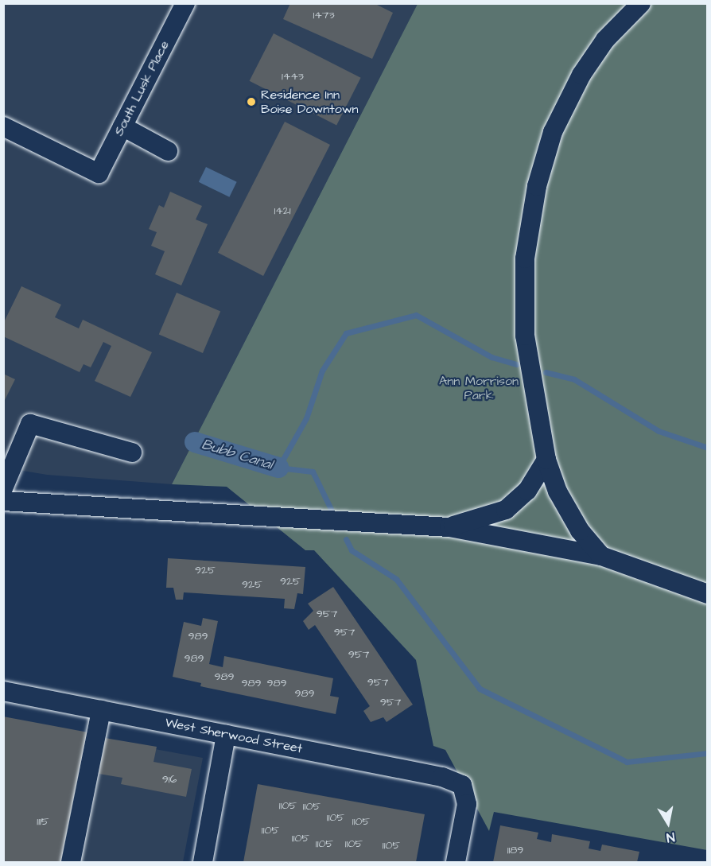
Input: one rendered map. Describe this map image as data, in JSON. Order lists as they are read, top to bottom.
{
  "streets": {
    "street": ["South Lusk Place", "West Sherwood Street"]
  },
  "water": ["Bubb Canal"],
  "parks": ["Ann Morrison Park"],
  "places": ["Residence Inn Boise Downtown"],
  "house_numbers": [
    "1473",
    "1443",
    "1421",
    "925",
    "925",
    "925",
    "957",
    "957",
    "989",
    "957",
    "989",
    "989",
    "957",
    "989",
    "989",
    "989",
    "957",
    "916",
    "1105",
    "1105",
    "1105",
    "1115",
    "1105",
    "1105",
    "1105",
    "1105",
    "1105",
    "1105",
    "1189"
  ],
  "north": "bottom"
}
